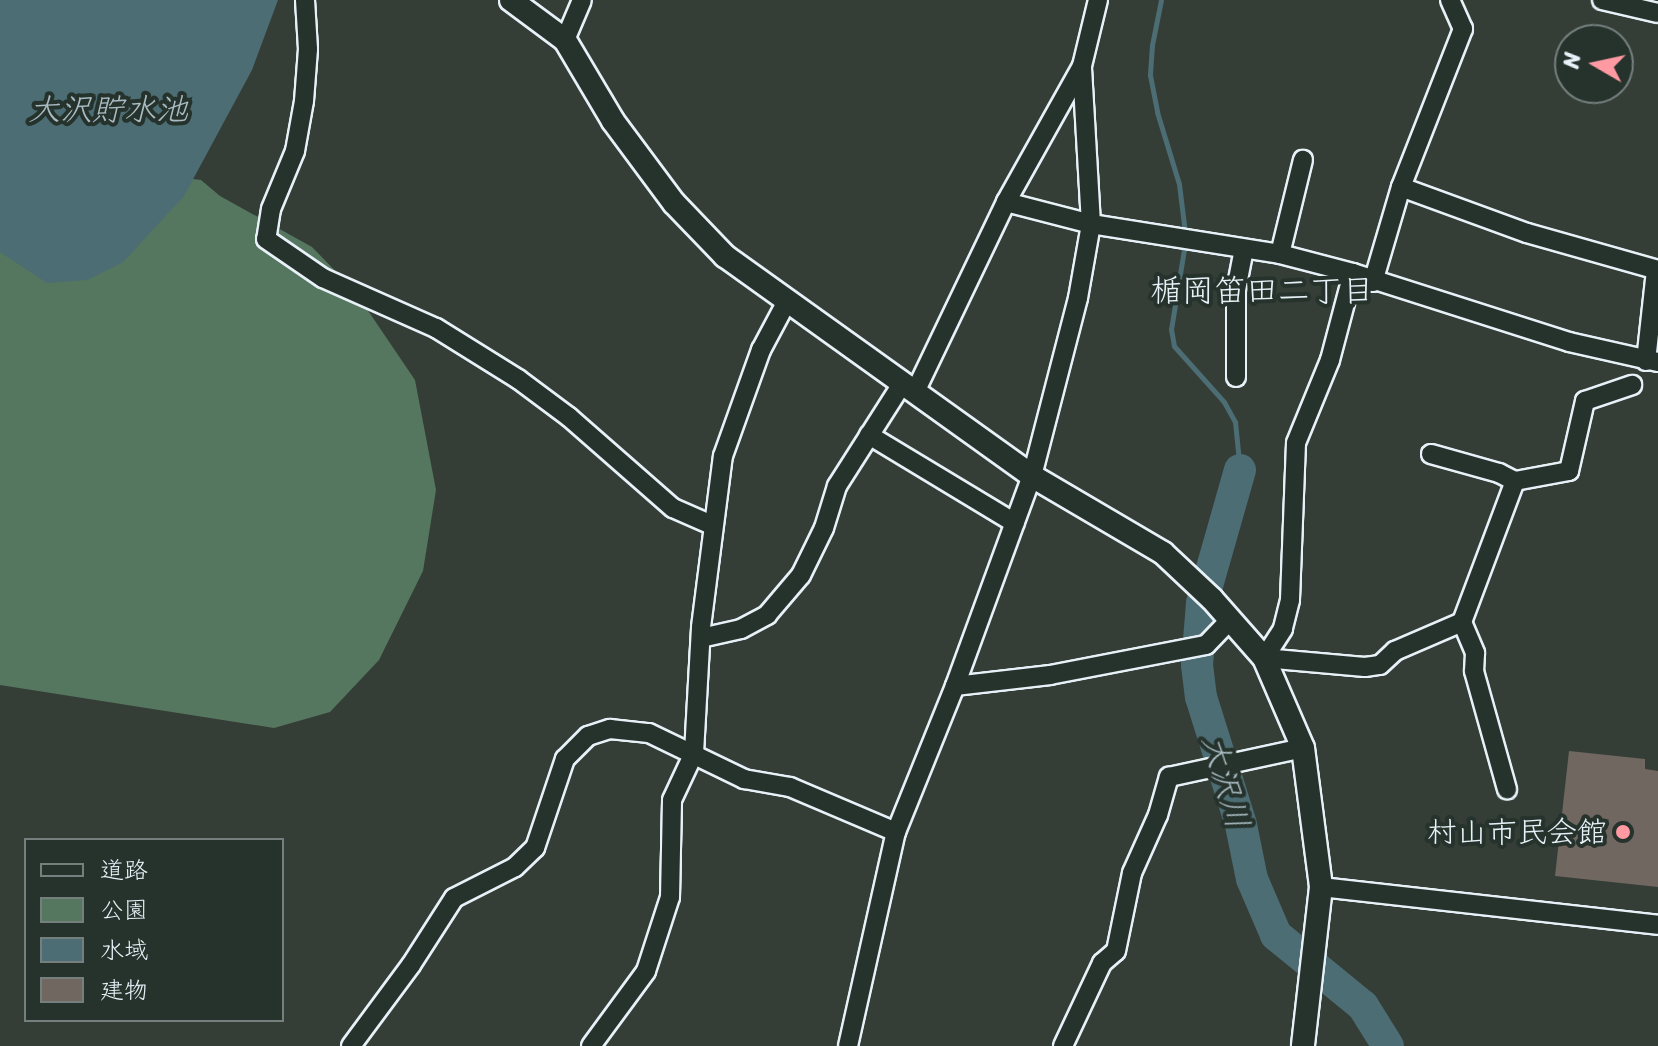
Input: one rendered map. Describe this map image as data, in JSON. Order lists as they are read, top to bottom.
{
  "districts": ["楯岡笛田二丁目"],
  "water": ["大沢貯水池", "大沢川"],
  "places": ["村山市民会館"],
  "legend": [
    "道路",
    "公園",
    "水域",
    "建物"
  ],
  "north": "left"
}
